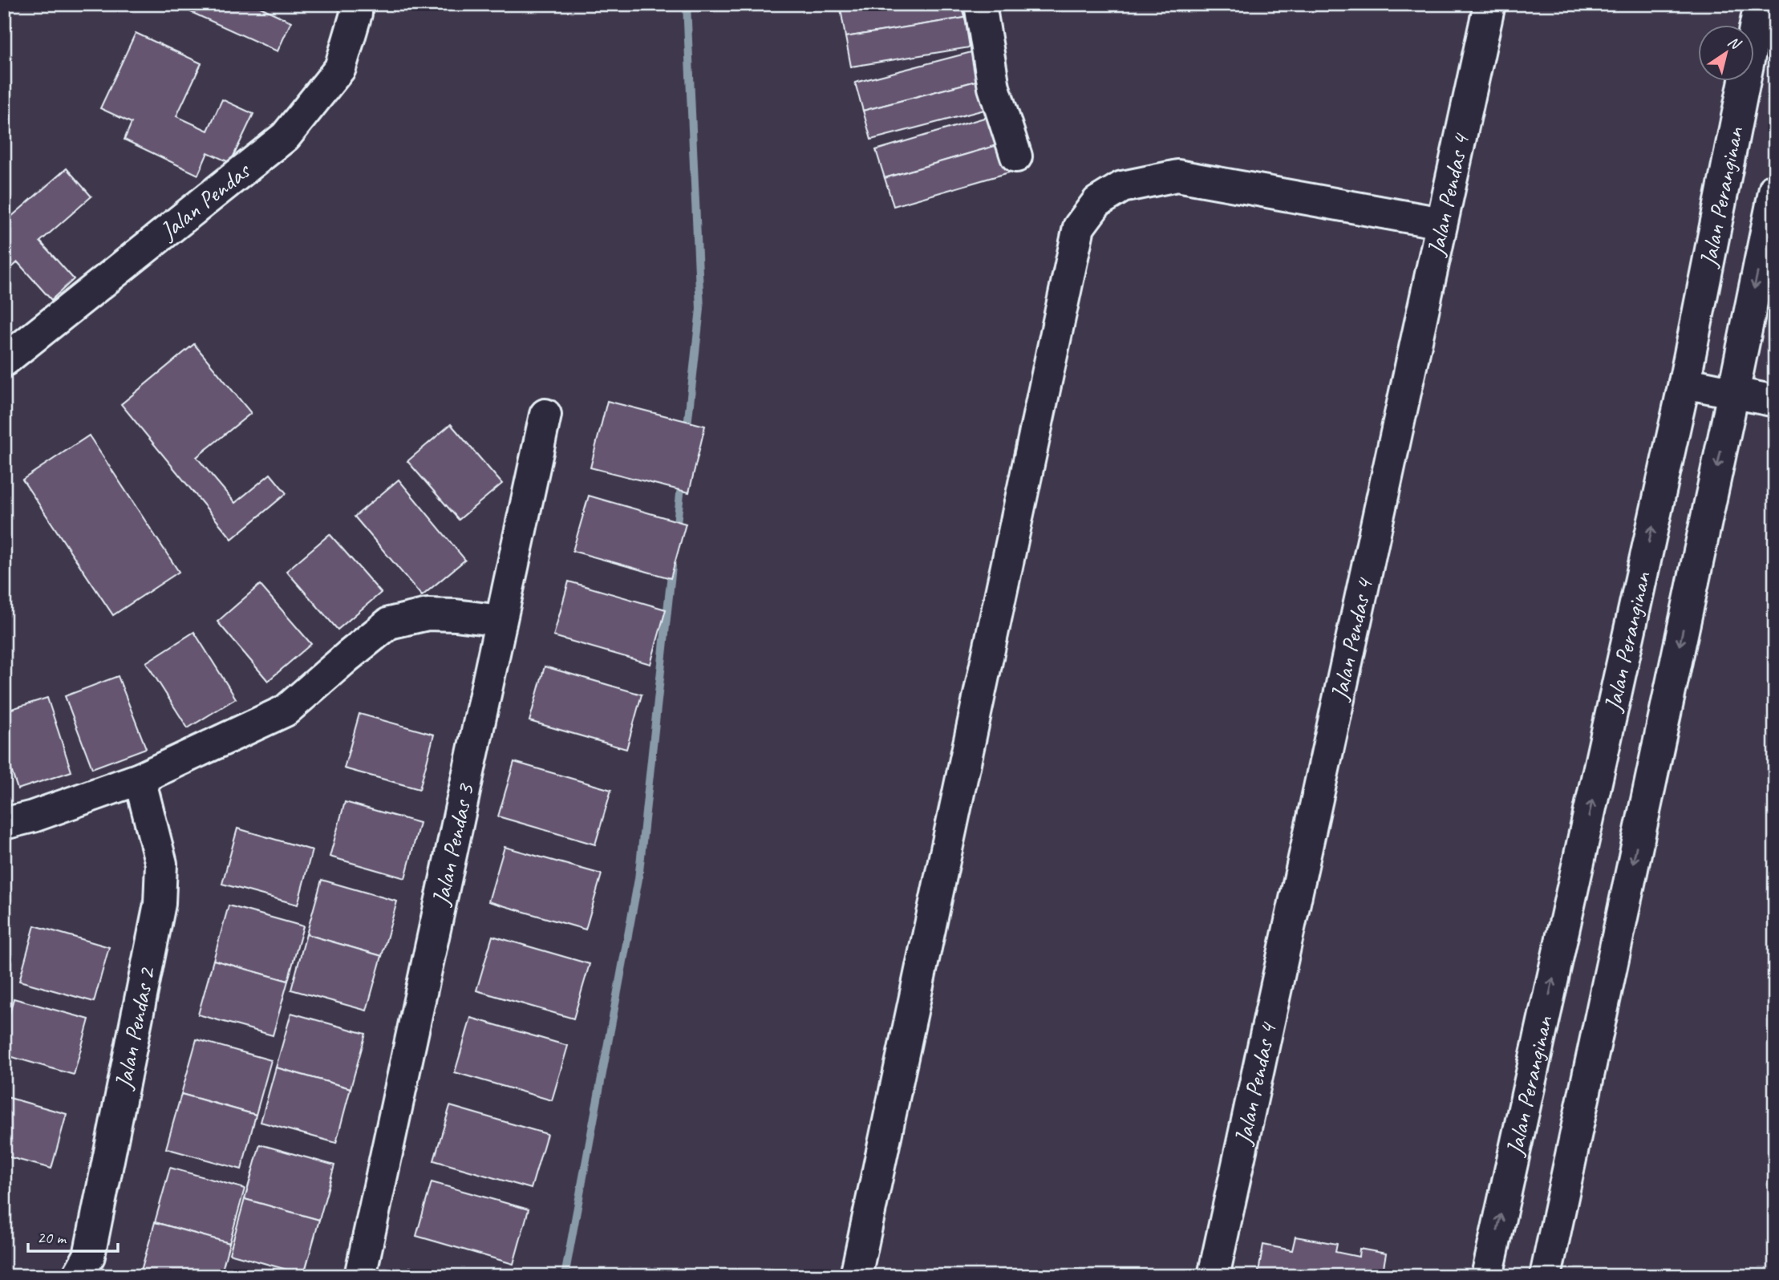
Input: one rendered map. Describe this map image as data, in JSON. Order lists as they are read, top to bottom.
{
  "streets": {
    "street": [
      "Jalan Pendas 4",
      "Jalan Peranginan",
      "Jalan Pendas",
      "Jalan Pendas 3",
      "Jalan Pendas 2"
    ]
  },
  "scale_bar": "20 m",
  "north": "top right"
}
